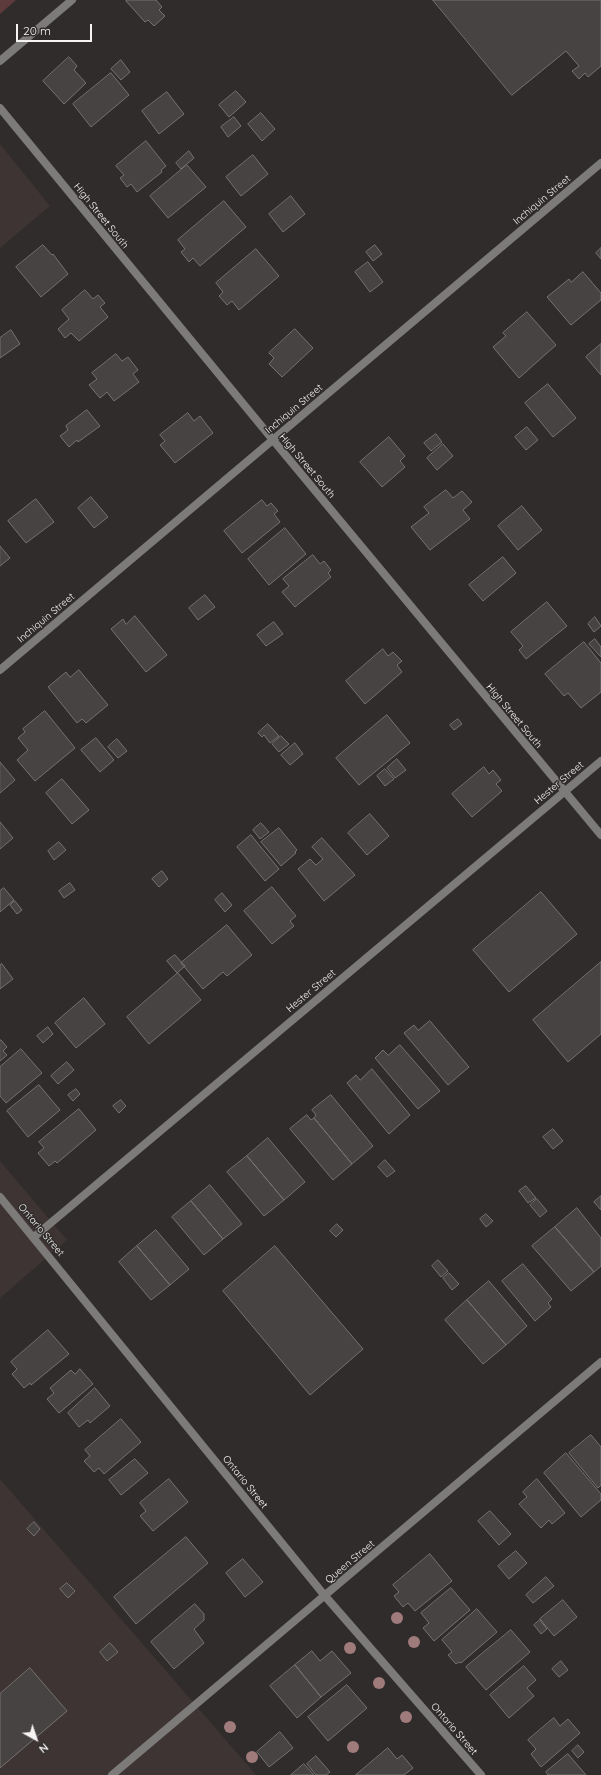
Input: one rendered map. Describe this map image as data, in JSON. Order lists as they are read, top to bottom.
{
  "streets": {
    "street": [
      "Inchiquin Street",
      "High Street South",
      "Hester Street",
      "Ontario Street",
      "Queen Street"
    ]
  },
  "crossings": [
    ["Inchiquin Street", "High Street South"],
    ["High Street South", "Hester Street"],
    ["Hester Street", "Ontario Street"],
    ["Ontario Street", "Queen Street"]
  ],
  "scale_bar": "20 m",
  "north": "bottom right"
}
